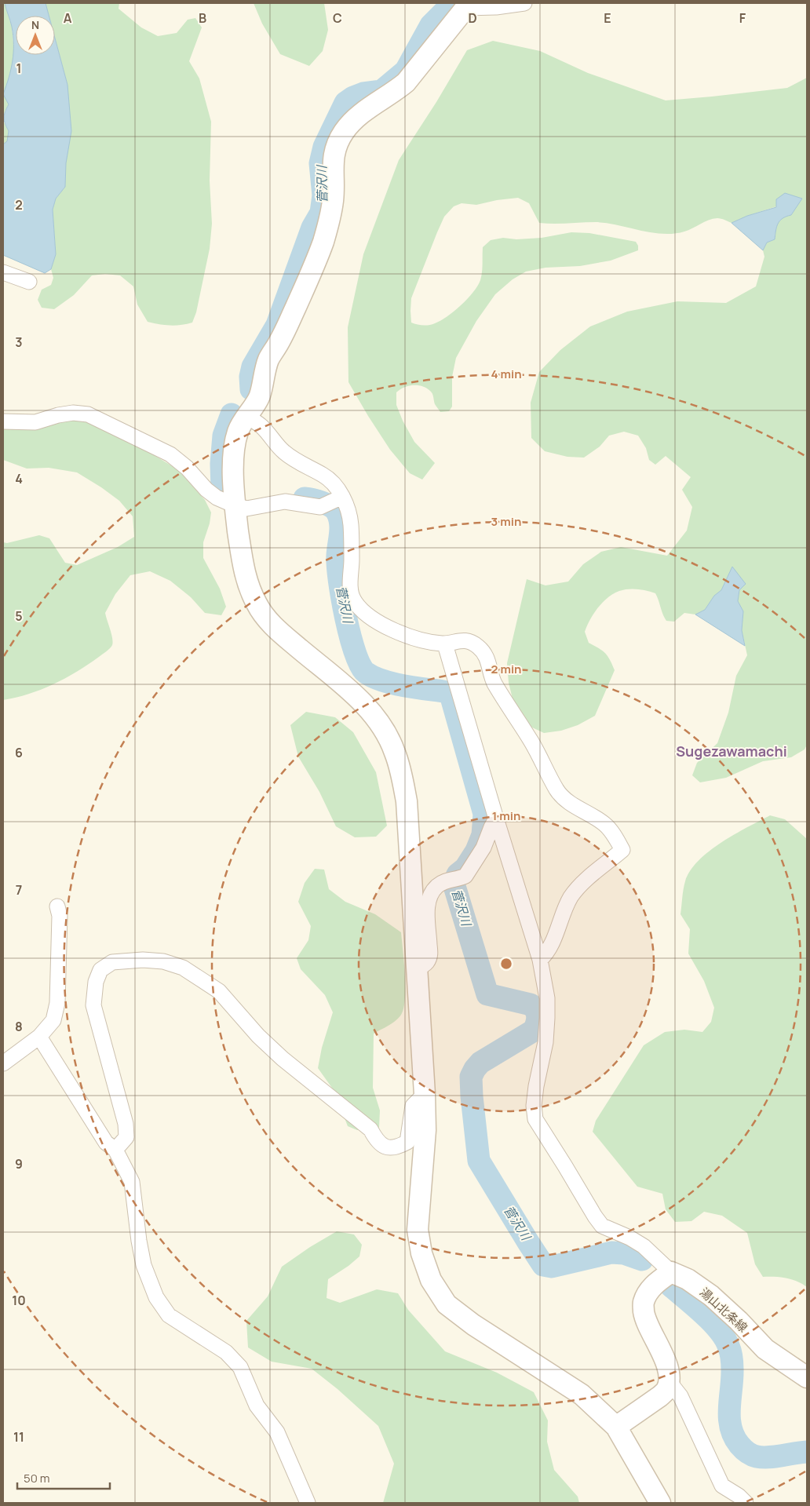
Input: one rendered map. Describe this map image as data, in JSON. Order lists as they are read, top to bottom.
{
  "streets": {
    "street": ["湯山北条線"]
  },
  "districts": ["Sugezawamachi"],
  "water": ["菅沢川"],
  "scale_bar": "50 m",
  "north": "top",
  "grid": {
    "columns": [
      "A",
      "B",
      "C",
      "D",
      "E",
      "F"
    ],
    "rows": [
      "1",
      "2",
      "3",
      "4",
      "5",
      "6",
      "7",
      "8",
      "9",
      "10",
      "11"
    ]
  },
  "rings": [
    "4 min",
    "3 min",
    "2 min",
    "1 min"
  ]
}
